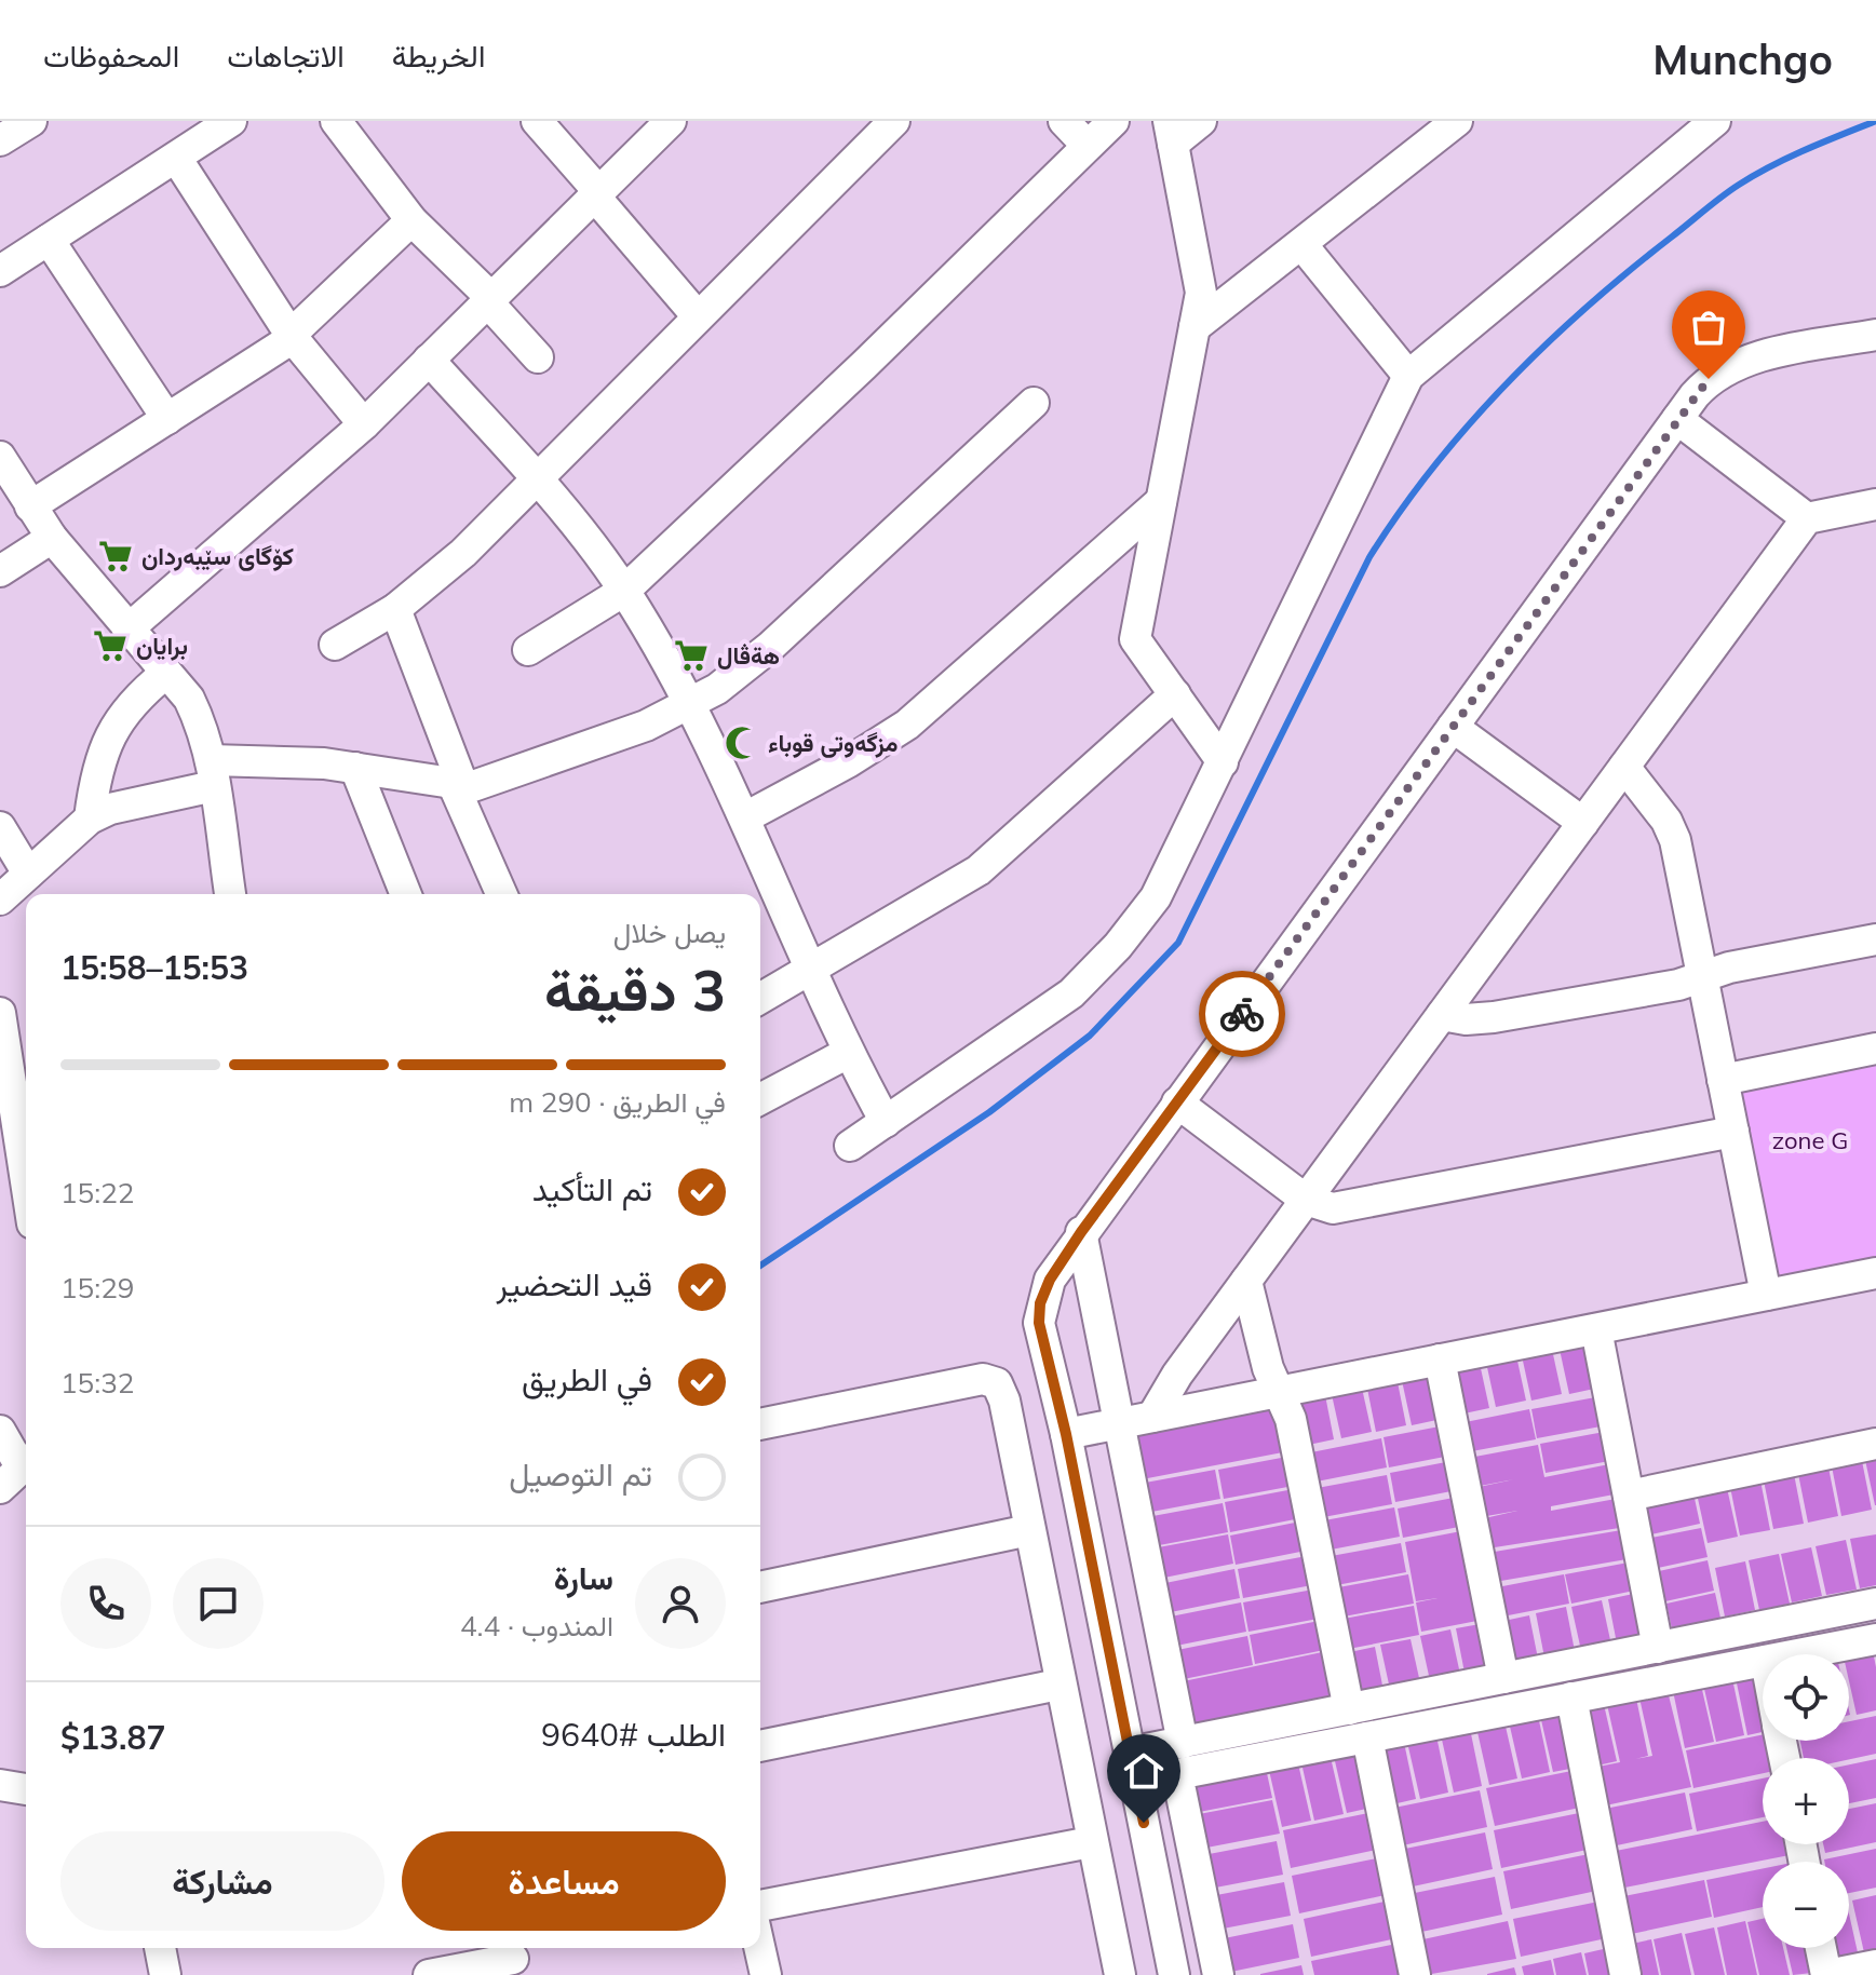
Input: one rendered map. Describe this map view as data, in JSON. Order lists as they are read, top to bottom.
{
  "parks": ["zone G"],
  "places": {
    "supermarket": ["کۆگای سێبەردان", "برايان", "هةڤال"],
    "mosque": ["مزگەوتی قوباء"]
  },
  "page": {
    "header": "Munchgo",
    "nav": ["الخريطة", "الاتجاهات", "المحفوظات"],
    "heading": ["3 دقيقة", "يصل خلال", "15:53–15:58"],
    "panel": [
      "سارة",
      "المندوب · 4.4",
      "الطلب #9640",
      "$13.87"
    ],
    "bar": "في الطريق · 290 m",
    "list": [
      ["تم التأكيد", "15:22"],
      ["قيد التحضير", "15:29"],
      ["في الطريق", "15:32"],
      "تم التوصيل"
    ],
    "map_buttons": ["+", "−"],
    "buttons": ["مساعدة", "مشاركة"]
  }
}
